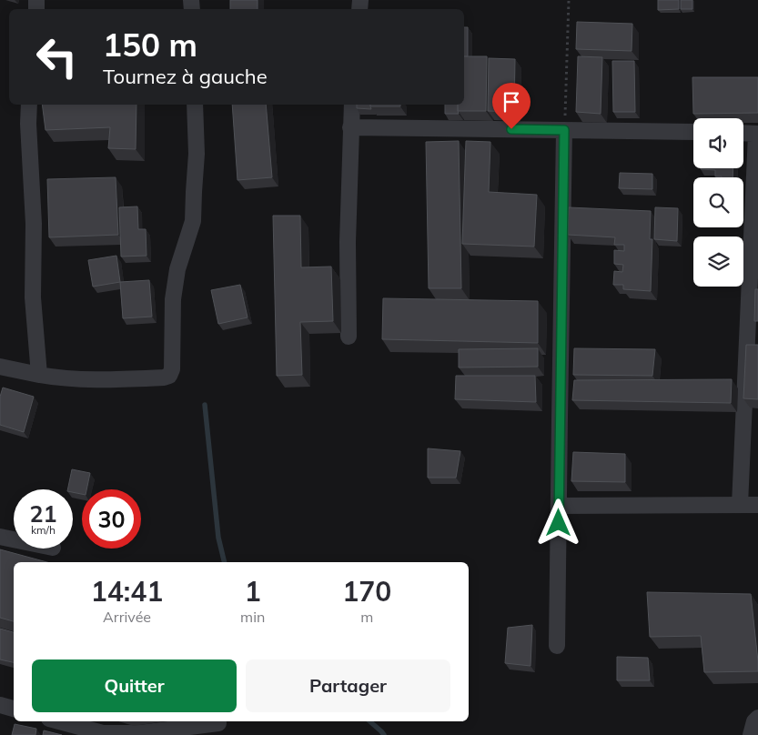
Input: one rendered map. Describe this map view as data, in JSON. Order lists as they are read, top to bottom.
{
  "page": {
    "turn": ["150 m", "Tournez à gauche"],
    "speed": "21 km/h",
    "limit": "30",
    "eta": [
      "14:41",
      "Arrivée",
      "1",
      "min",
      "170",
      "m"
    ],
    "buttons": ["Quitter", "Partager"]
  }
}
